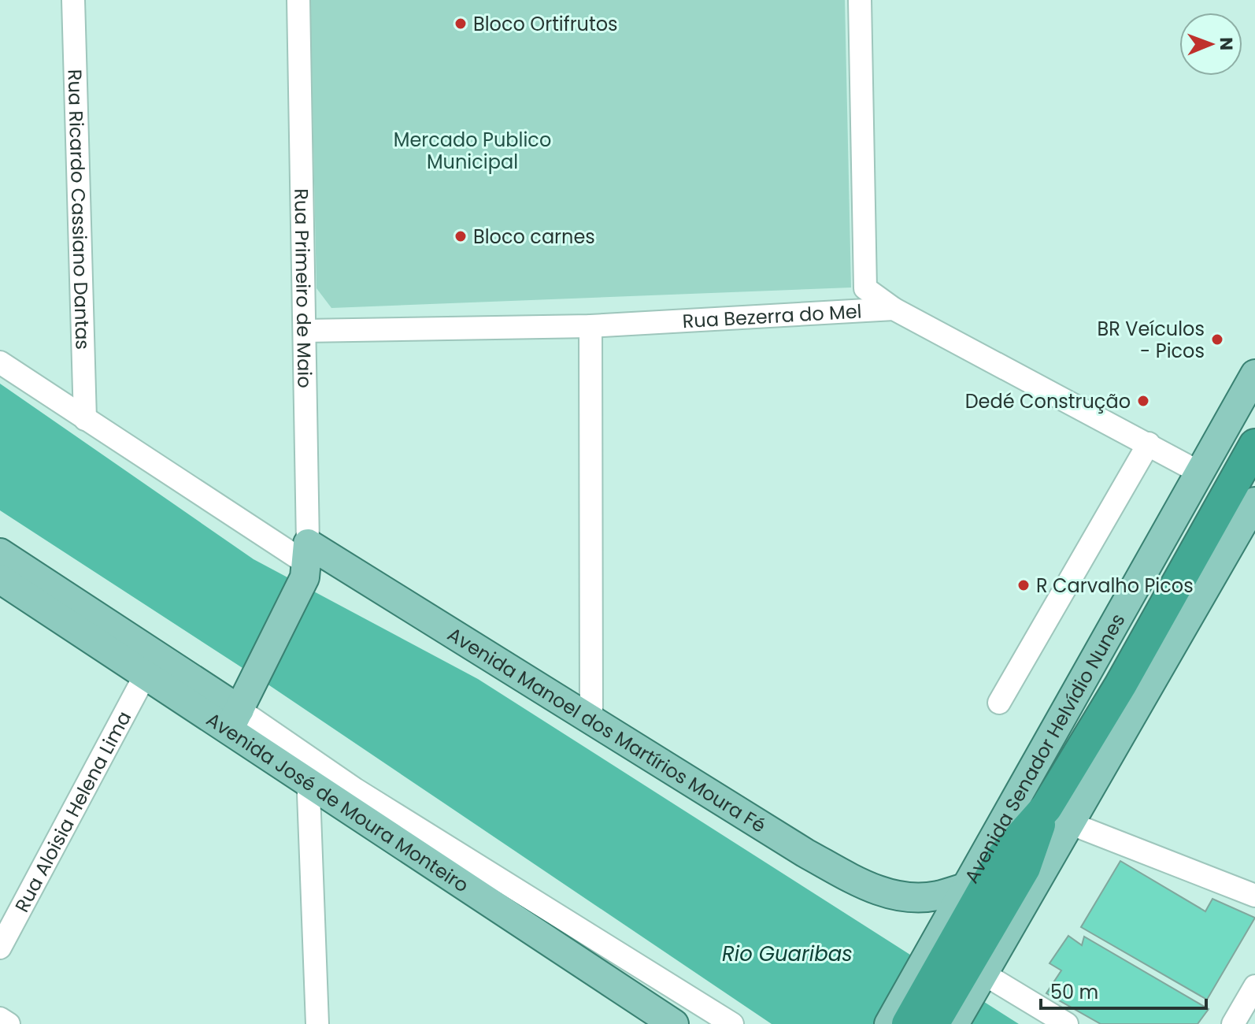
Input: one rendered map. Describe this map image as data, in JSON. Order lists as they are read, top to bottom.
{
  "streets": {
    "main road": ["Avenida Manoel dos Martírios Moura Fé", "Avenida Senador Helvídio Nunes", "Avenida José de Moura Monteiro"],
    "street": [
      "Rua Ricardo Cassiano Dantas",
      "Rua Primeiro de Maio",
      "Rua Bezerra do Mel",
      "Rua Aloisia Helena Lima"
    ]
  },
  "crossings": [
    ["Rua Ricardo Cassiano Dantas", "Avenida Manoel dos Martírios Moura Fé"],
    ["Rua Primeiro de Maio", "Rua Bezerra do Mel"],
    ["Rua Primeiro de Maio", "Avenida Manoel dos Martírios Moura Fé"],
    ["Avenida Manoel dos Martírios Moura Fé", "Avenida Senador Helvídio Nunes"],
    ["Avenida José de Moura Monteiro", "Rua Aloisia Helena Lima"]
  ],
  "water": ["Rio Guaribas"],
  "parks": ["Mercado Publico Municipal"],
  "places": [
    "Bloco Ortifrutos",
    "Bloco carnes",
    "BR Veículos - Picos",
    "Dedé Construção",
    "R Carvalho Picos"
  ],
  "scale_bar": "50 m",
  "north": "right"
}
